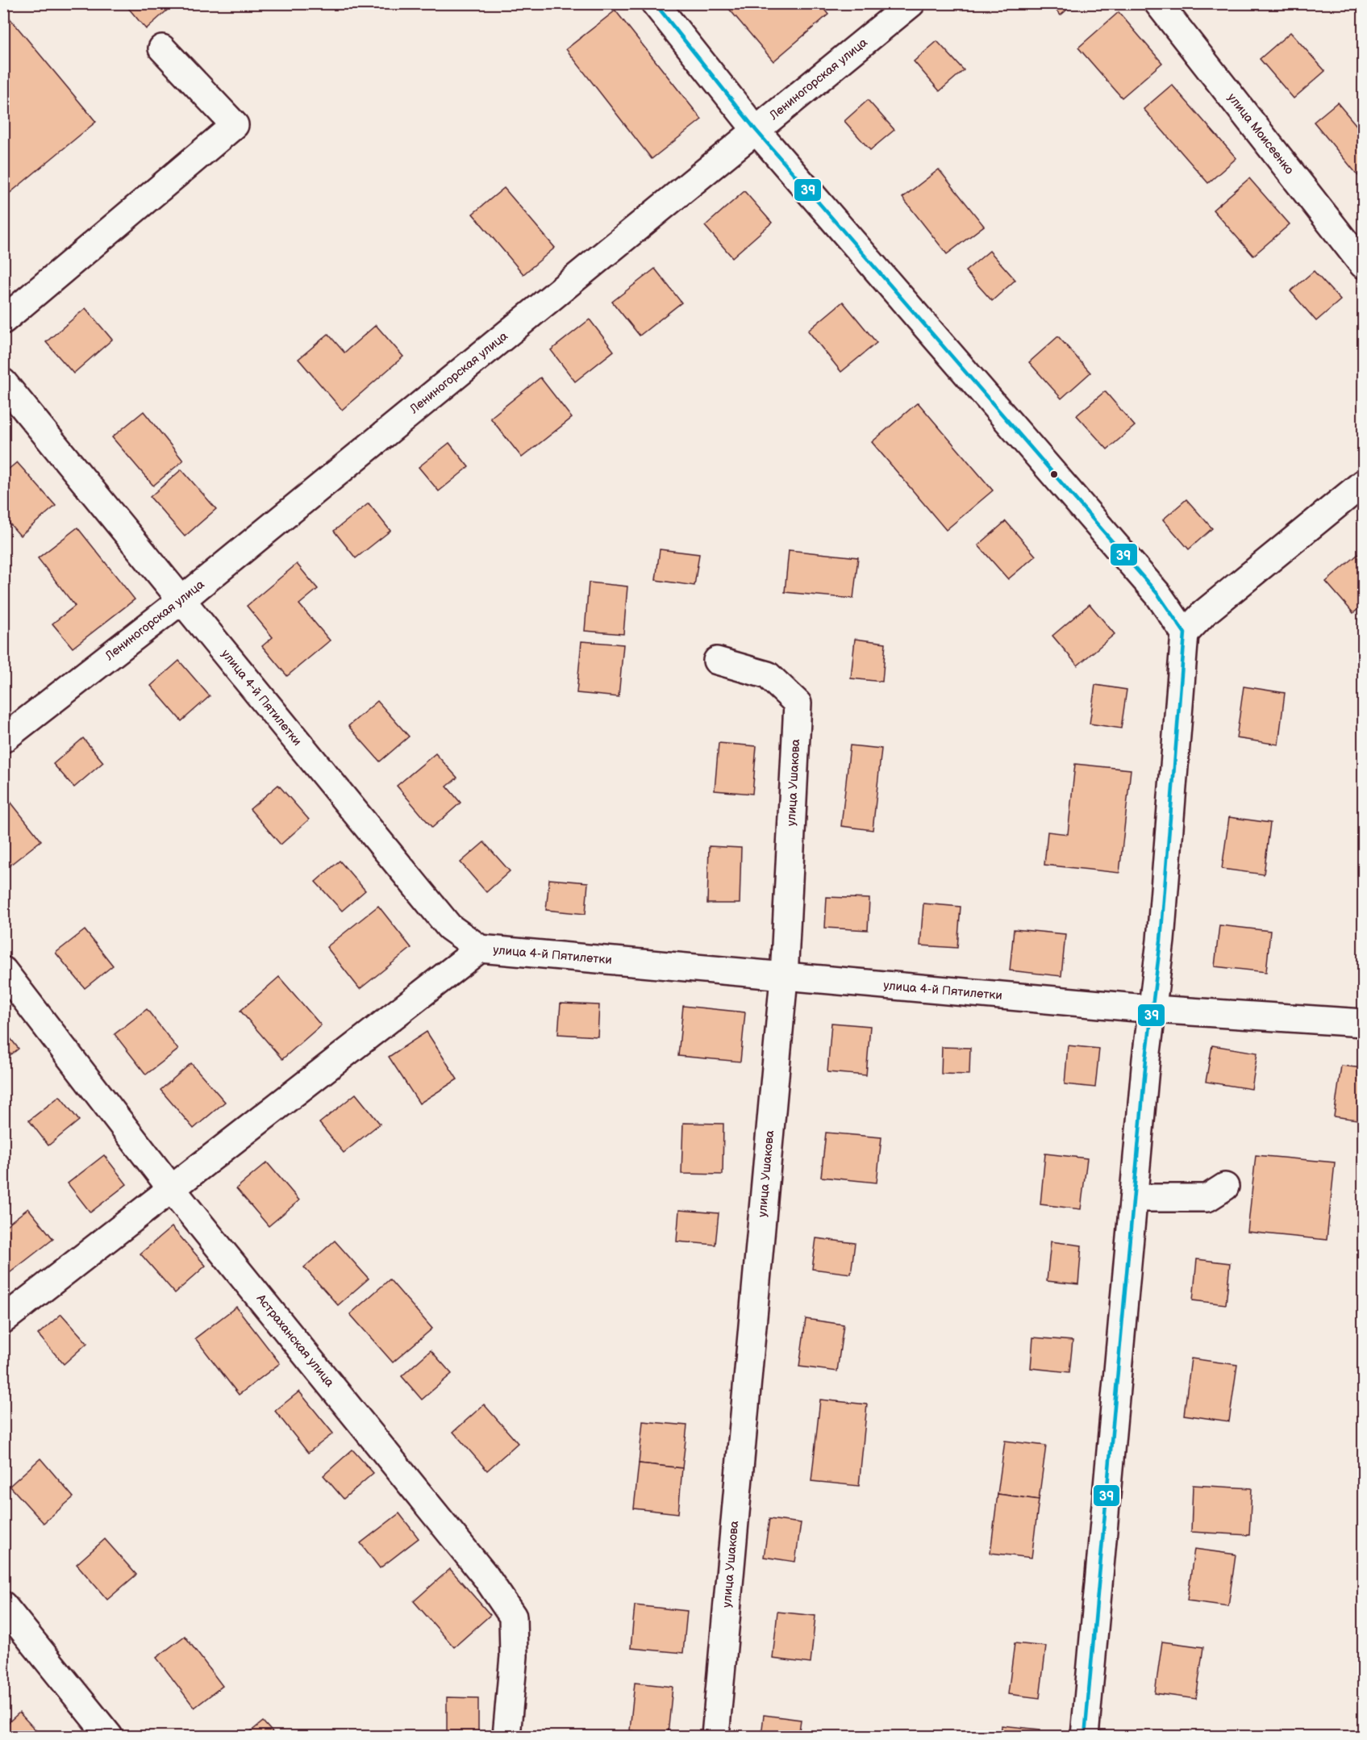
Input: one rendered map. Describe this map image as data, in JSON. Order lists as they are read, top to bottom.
{
  "streets": {
    "street": [
      "Лениногорская улица",
      "улица Моисеенко",
      "улица 4-й Пятилетки",
      "улица Ушакова",
      "Астраханская улица"
    ]
  },
  "crossings": [
    ["Лениногорская улица", "улица 4-й Пятилетки"],
    ["улица 4-й Пятилетки", "улица Ушакова"]
  ],
  "lines": ["transit line 39"]
}
